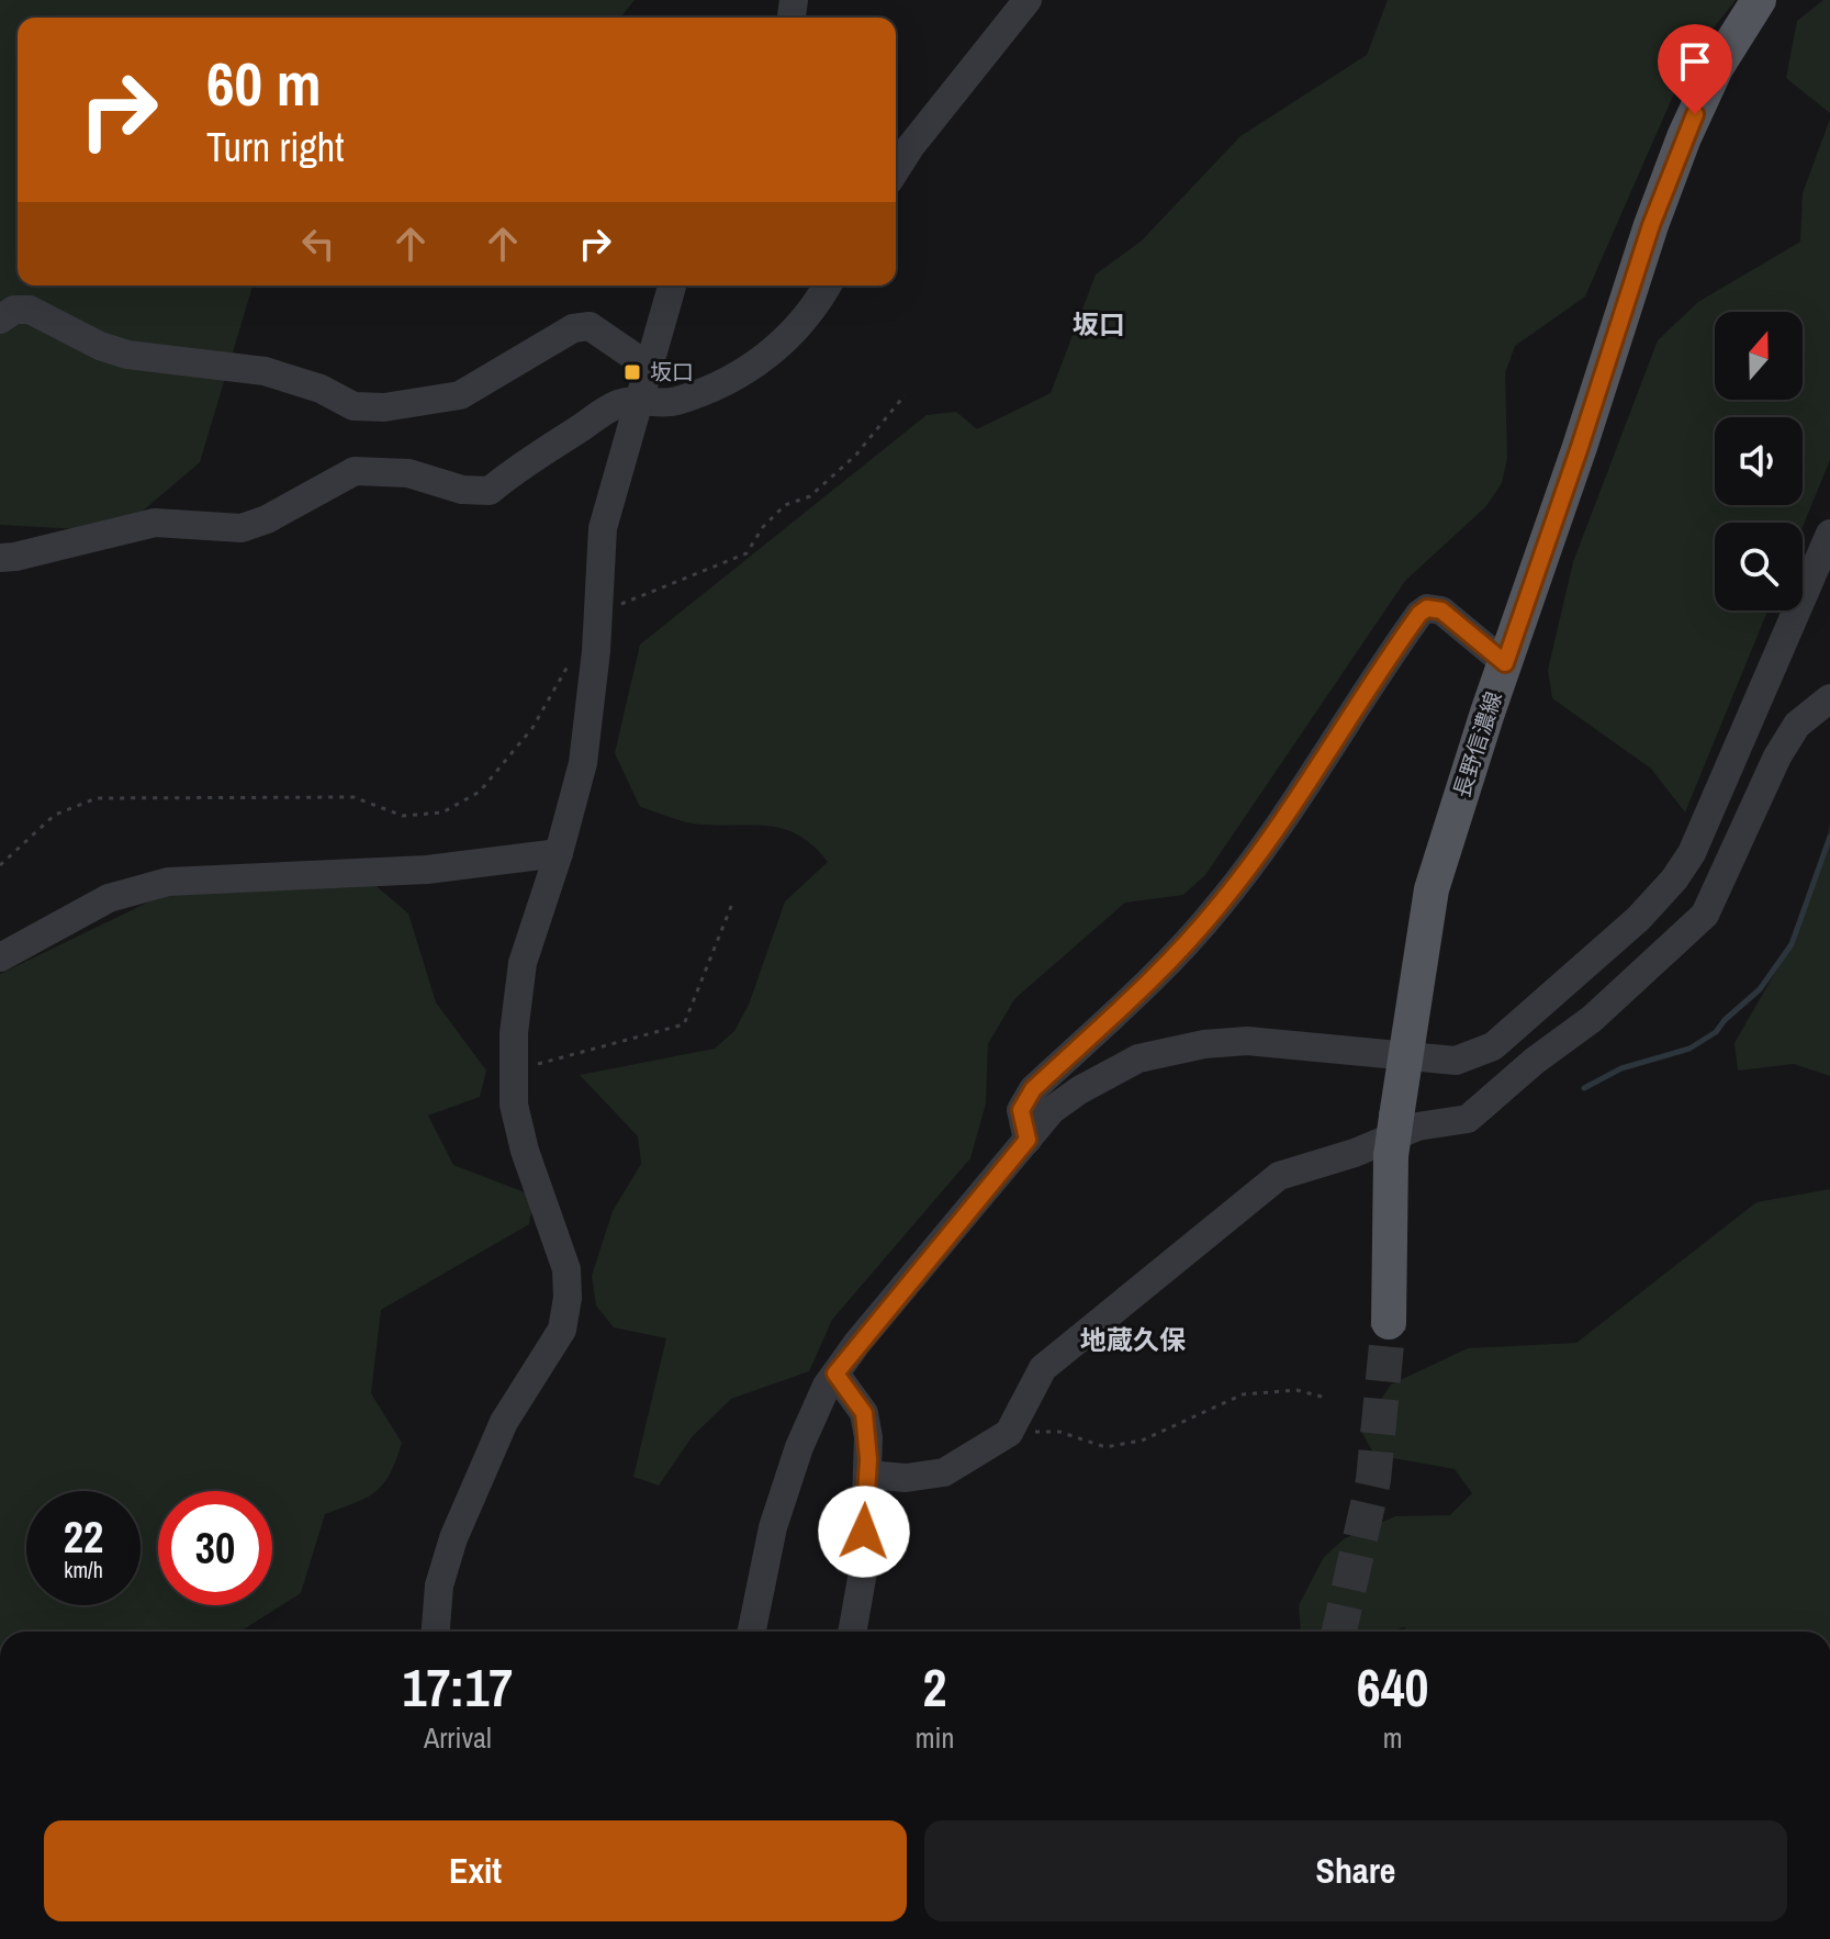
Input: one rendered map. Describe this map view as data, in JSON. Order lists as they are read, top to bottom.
{
  "streets": {
    "main road": ["長野信濃線"]
  },
  "districts": ["坂口", "地蔵久保"],
  "places": {
    "transit": ["坂口"]
  },
  "north": "top",
  "page": {
    "turn": ["60 m", "Turn right"],
    "speed": "22 km/h",
    "limit": "30",
    "eta": [
      "17:17",
      "Arrival",
      "2",
      "min",
      "640",
      "m"
    ],
    "buttons": ["Exit", "Share"]
  }
}
